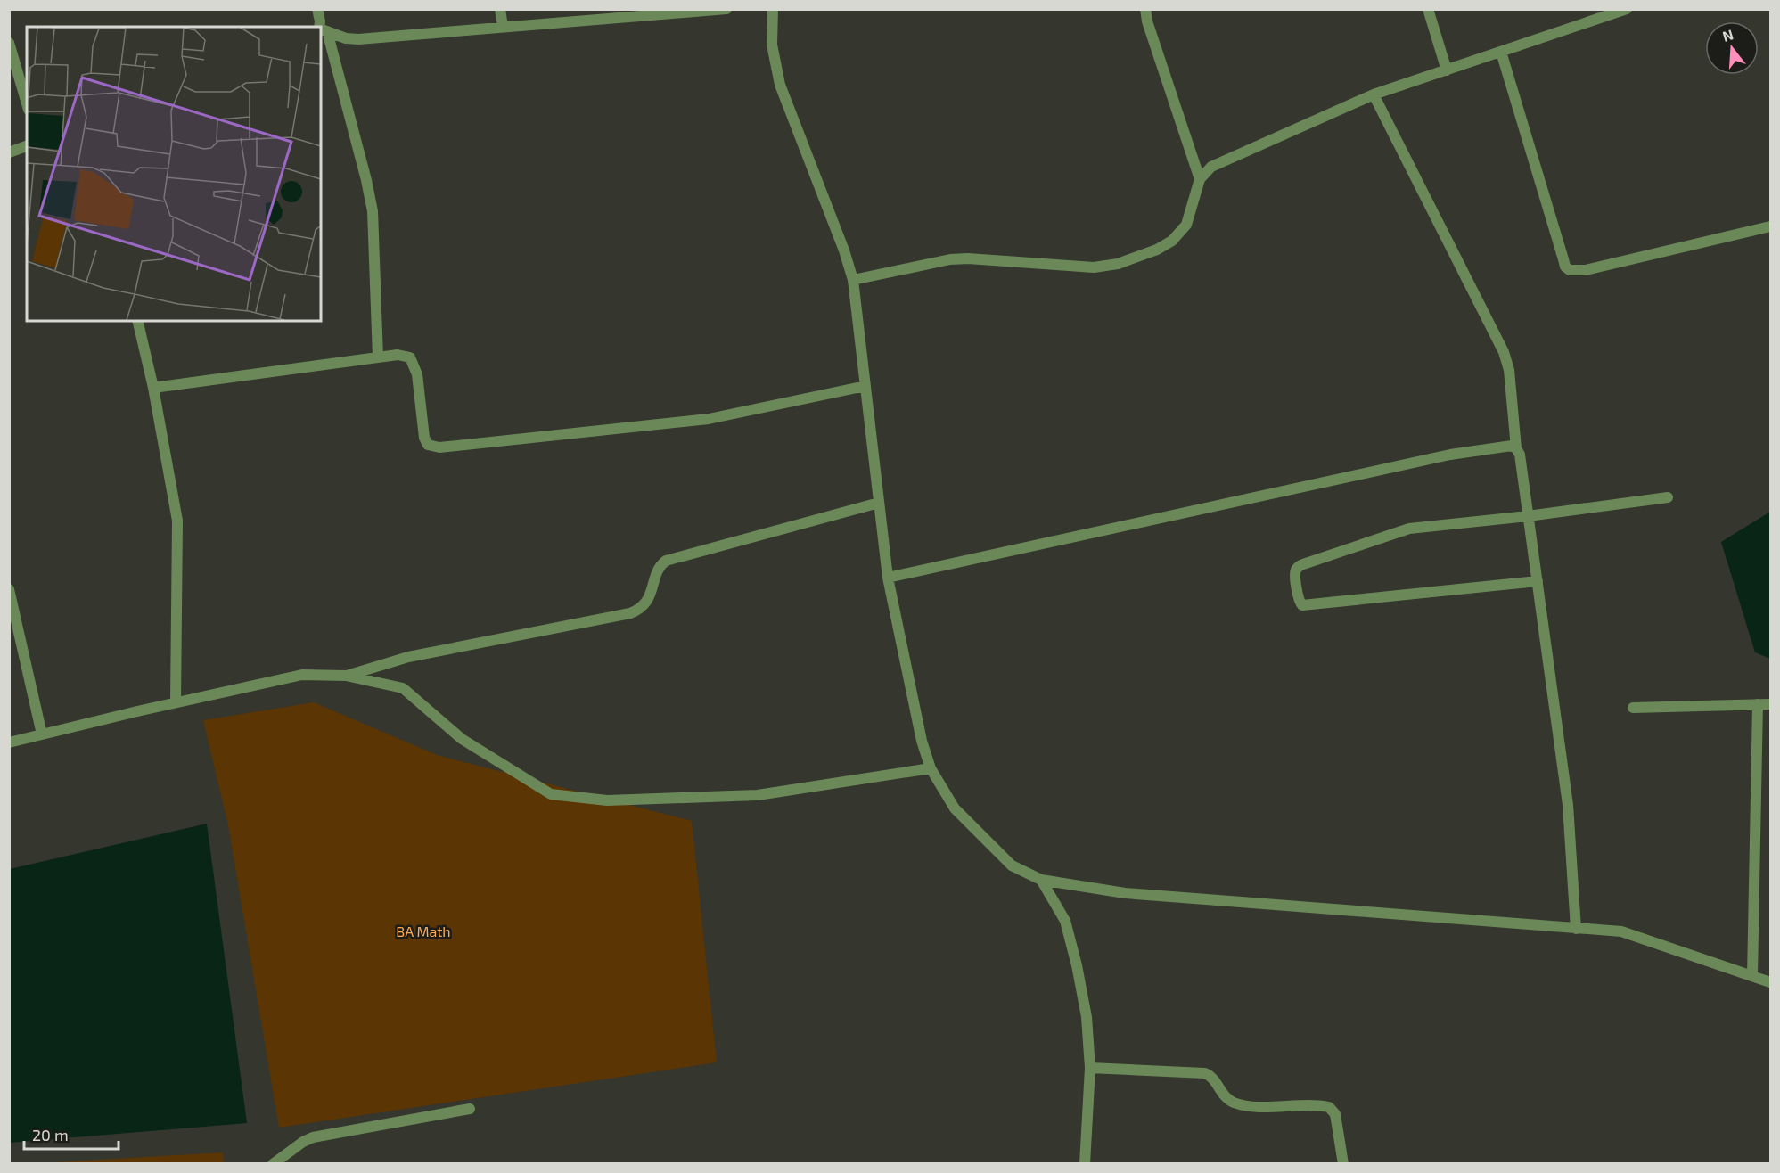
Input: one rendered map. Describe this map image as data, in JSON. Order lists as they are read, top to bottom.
{
  "parks": ["BA Math"],
  "scale_bar": "20 m",
  "north": "top"
}
